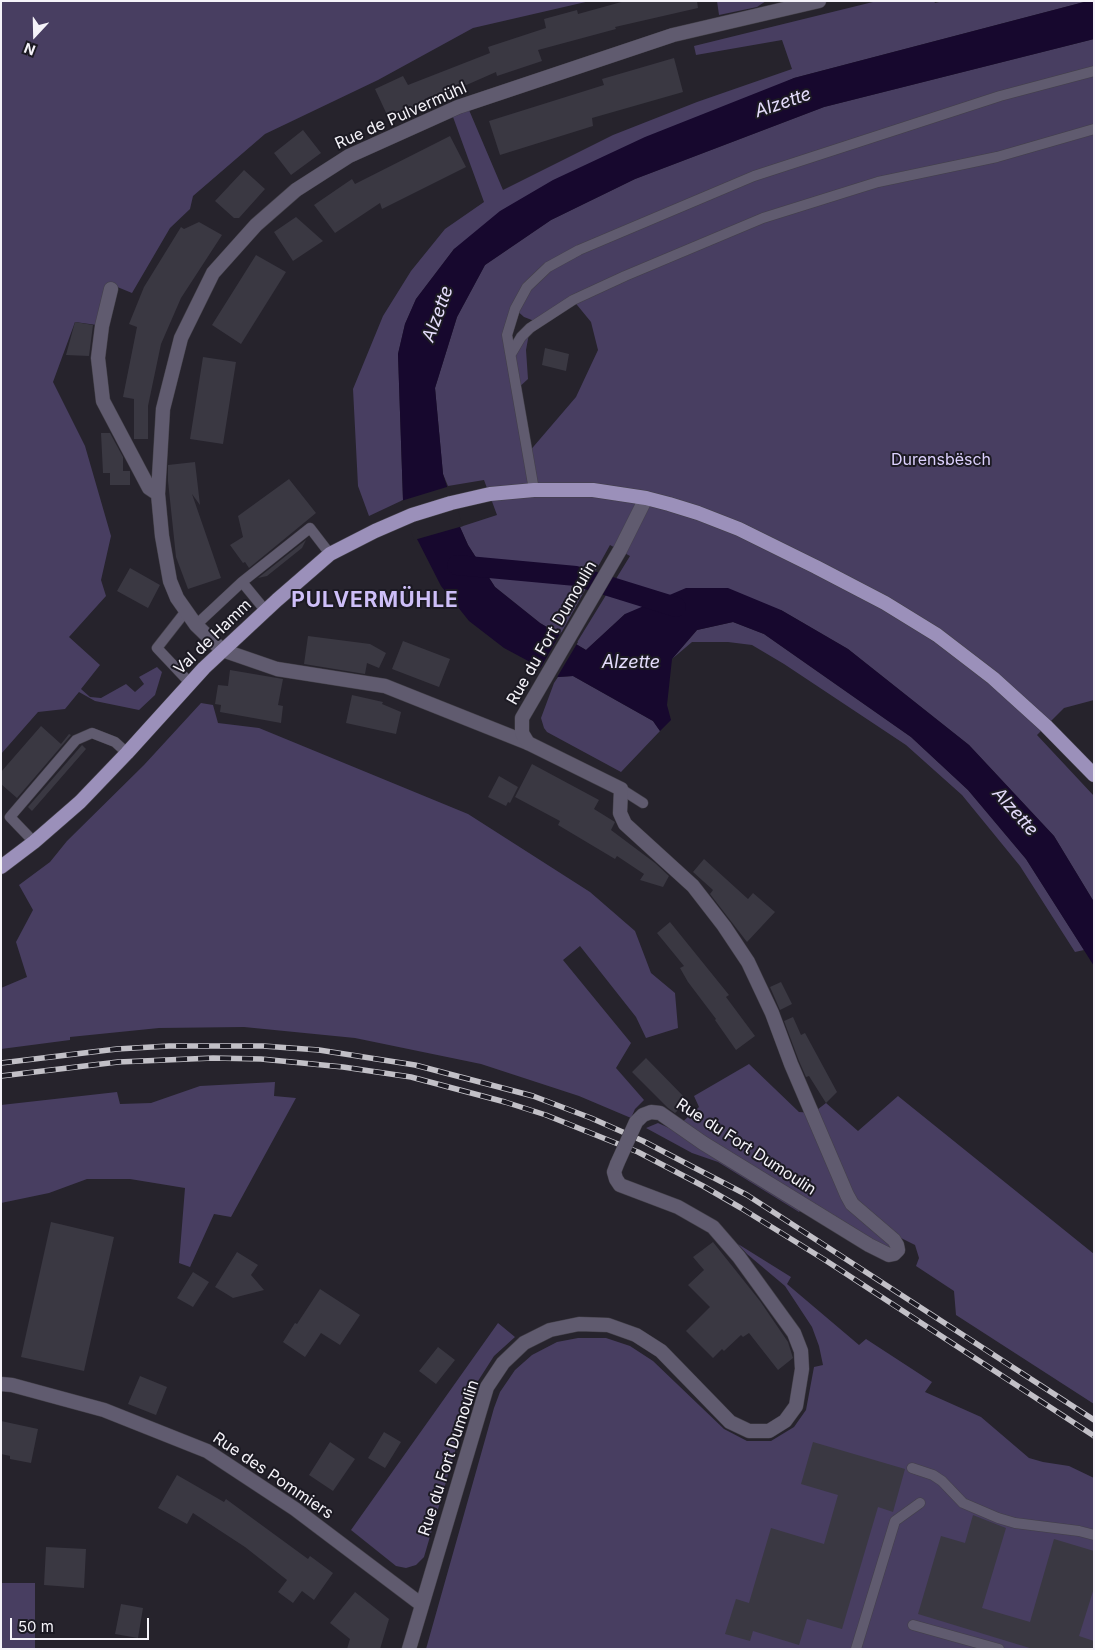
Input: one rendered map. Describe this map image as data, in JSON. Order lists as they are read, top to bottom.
{
  "streets": {
    "main road": ["Val de Hamm"],
    "street": ["Rue de Pulvermühl", "Rue du Fort Dumoulin", "Rue des Pommiers"]
  },
  "crossings": [
    ["Rue de Pulvermühl", "Rue du Fort Dumoulin"],
    ["Rue de Pulvermühl", "Val de Hamm"],
    ["Rue du Fort Dumoulin", "Val de Hamm"],
    ["Rue du Fort Dumoulin", "Rue des Pommiers"]
  ],
  "districts": ["PULVERMÜHLE"],
  "water": ["Alzette"],
  "parks": ["Durensbësch"],
  "scale_bar": "50 m",
  "north": "bottom"
}
